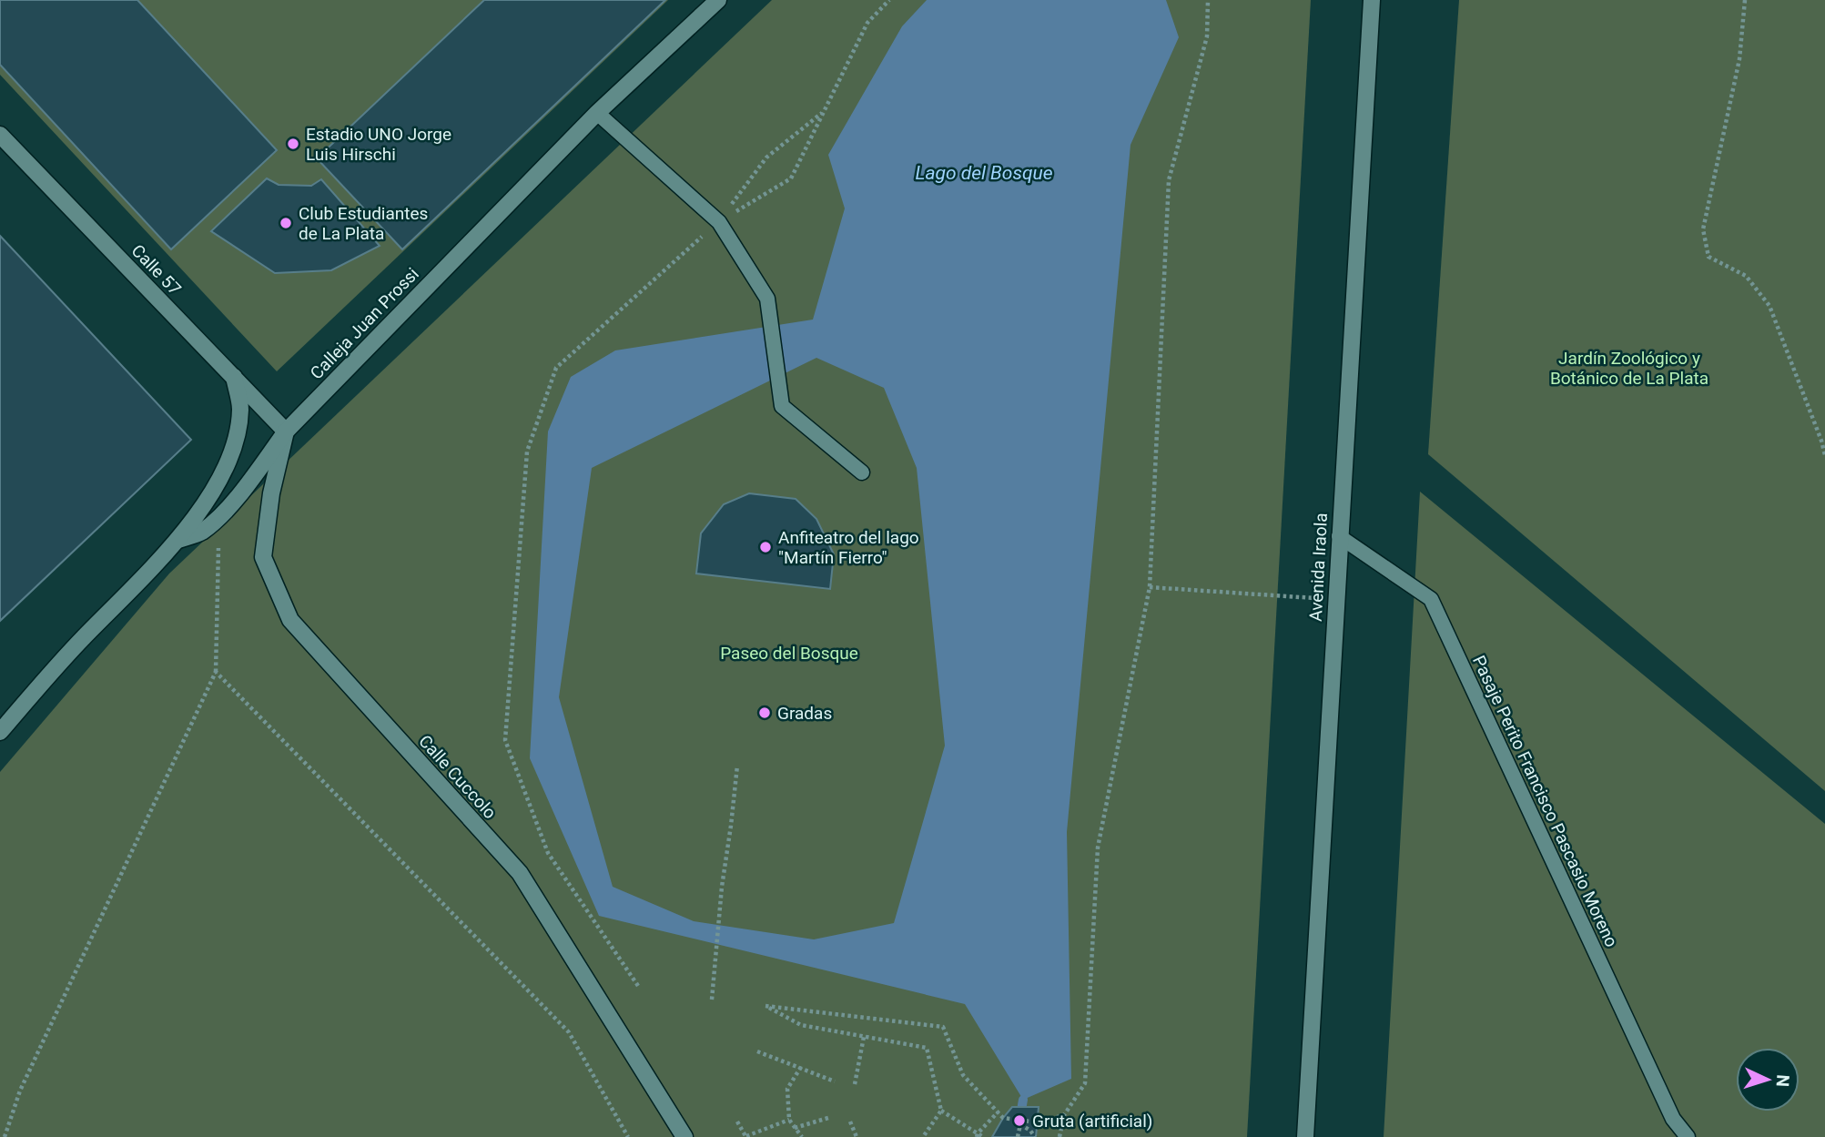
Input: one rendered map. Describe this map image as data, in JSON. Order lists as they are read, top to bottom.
{
  "streets": {
    "street": [
      "Calle 57",
      "Calleja Juan Prossi",
      "Avenida Iraola",
      "Calle Cuccolo"
    ],
    "lane": ["Pasaje Perito Francisco Pascasio Moreno"]
  },
  "crossings": [
    ["Calle 57", "Calleja Juan Prossi"],
    ["Calle 57", "Calle Cuccolo"],
    ["Calleja Juan Prossi", "Calle Cuccolo"],
    ["Avenida Iraola", "Pasaje Perito Francisco Pascasio Moreno"]
  ],
  "water": ["Lago del Bosque"],
  "parks": ["Jardín Zoológico y Botánico de La Plata", "Paseo del Bosque"],
  "places": [
    "Estadio UNO Jorge Luis Hirschi",
    "Club Estudiantes de La Plata",
    "Anfiteatro del lago \"Martín Fierro\"",
    "Gradas",
    "Gruta (artificial)"
  ],
  "north": "right"
}
